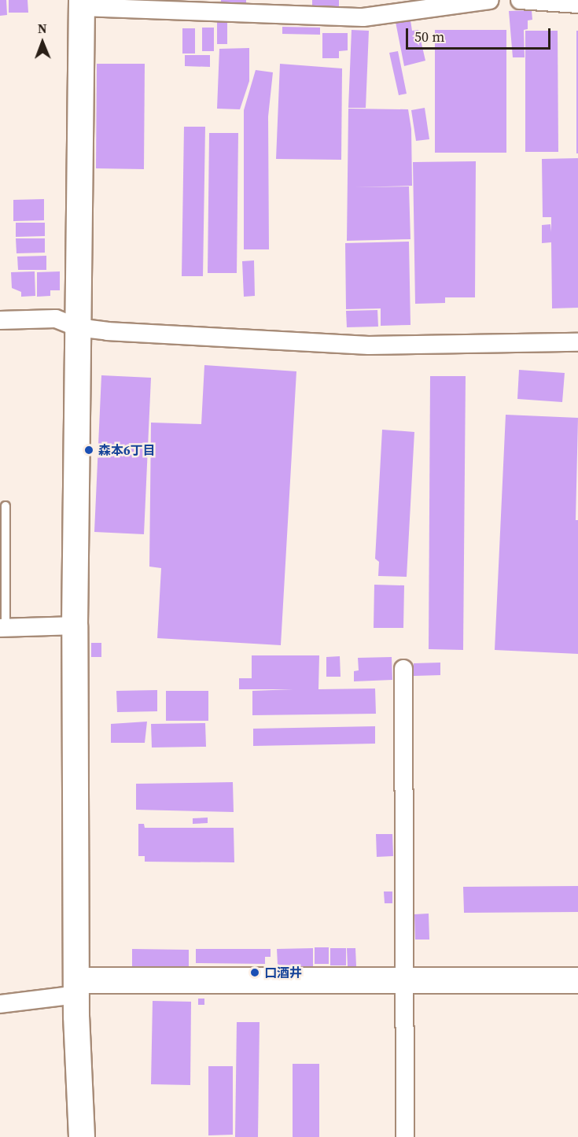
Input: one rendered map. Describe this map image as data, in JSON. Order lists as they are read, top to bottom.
{
  "places": ["森本6丁目", "口酒井"],
  "scale_bar": "50 m",
  "north": "top"
}
